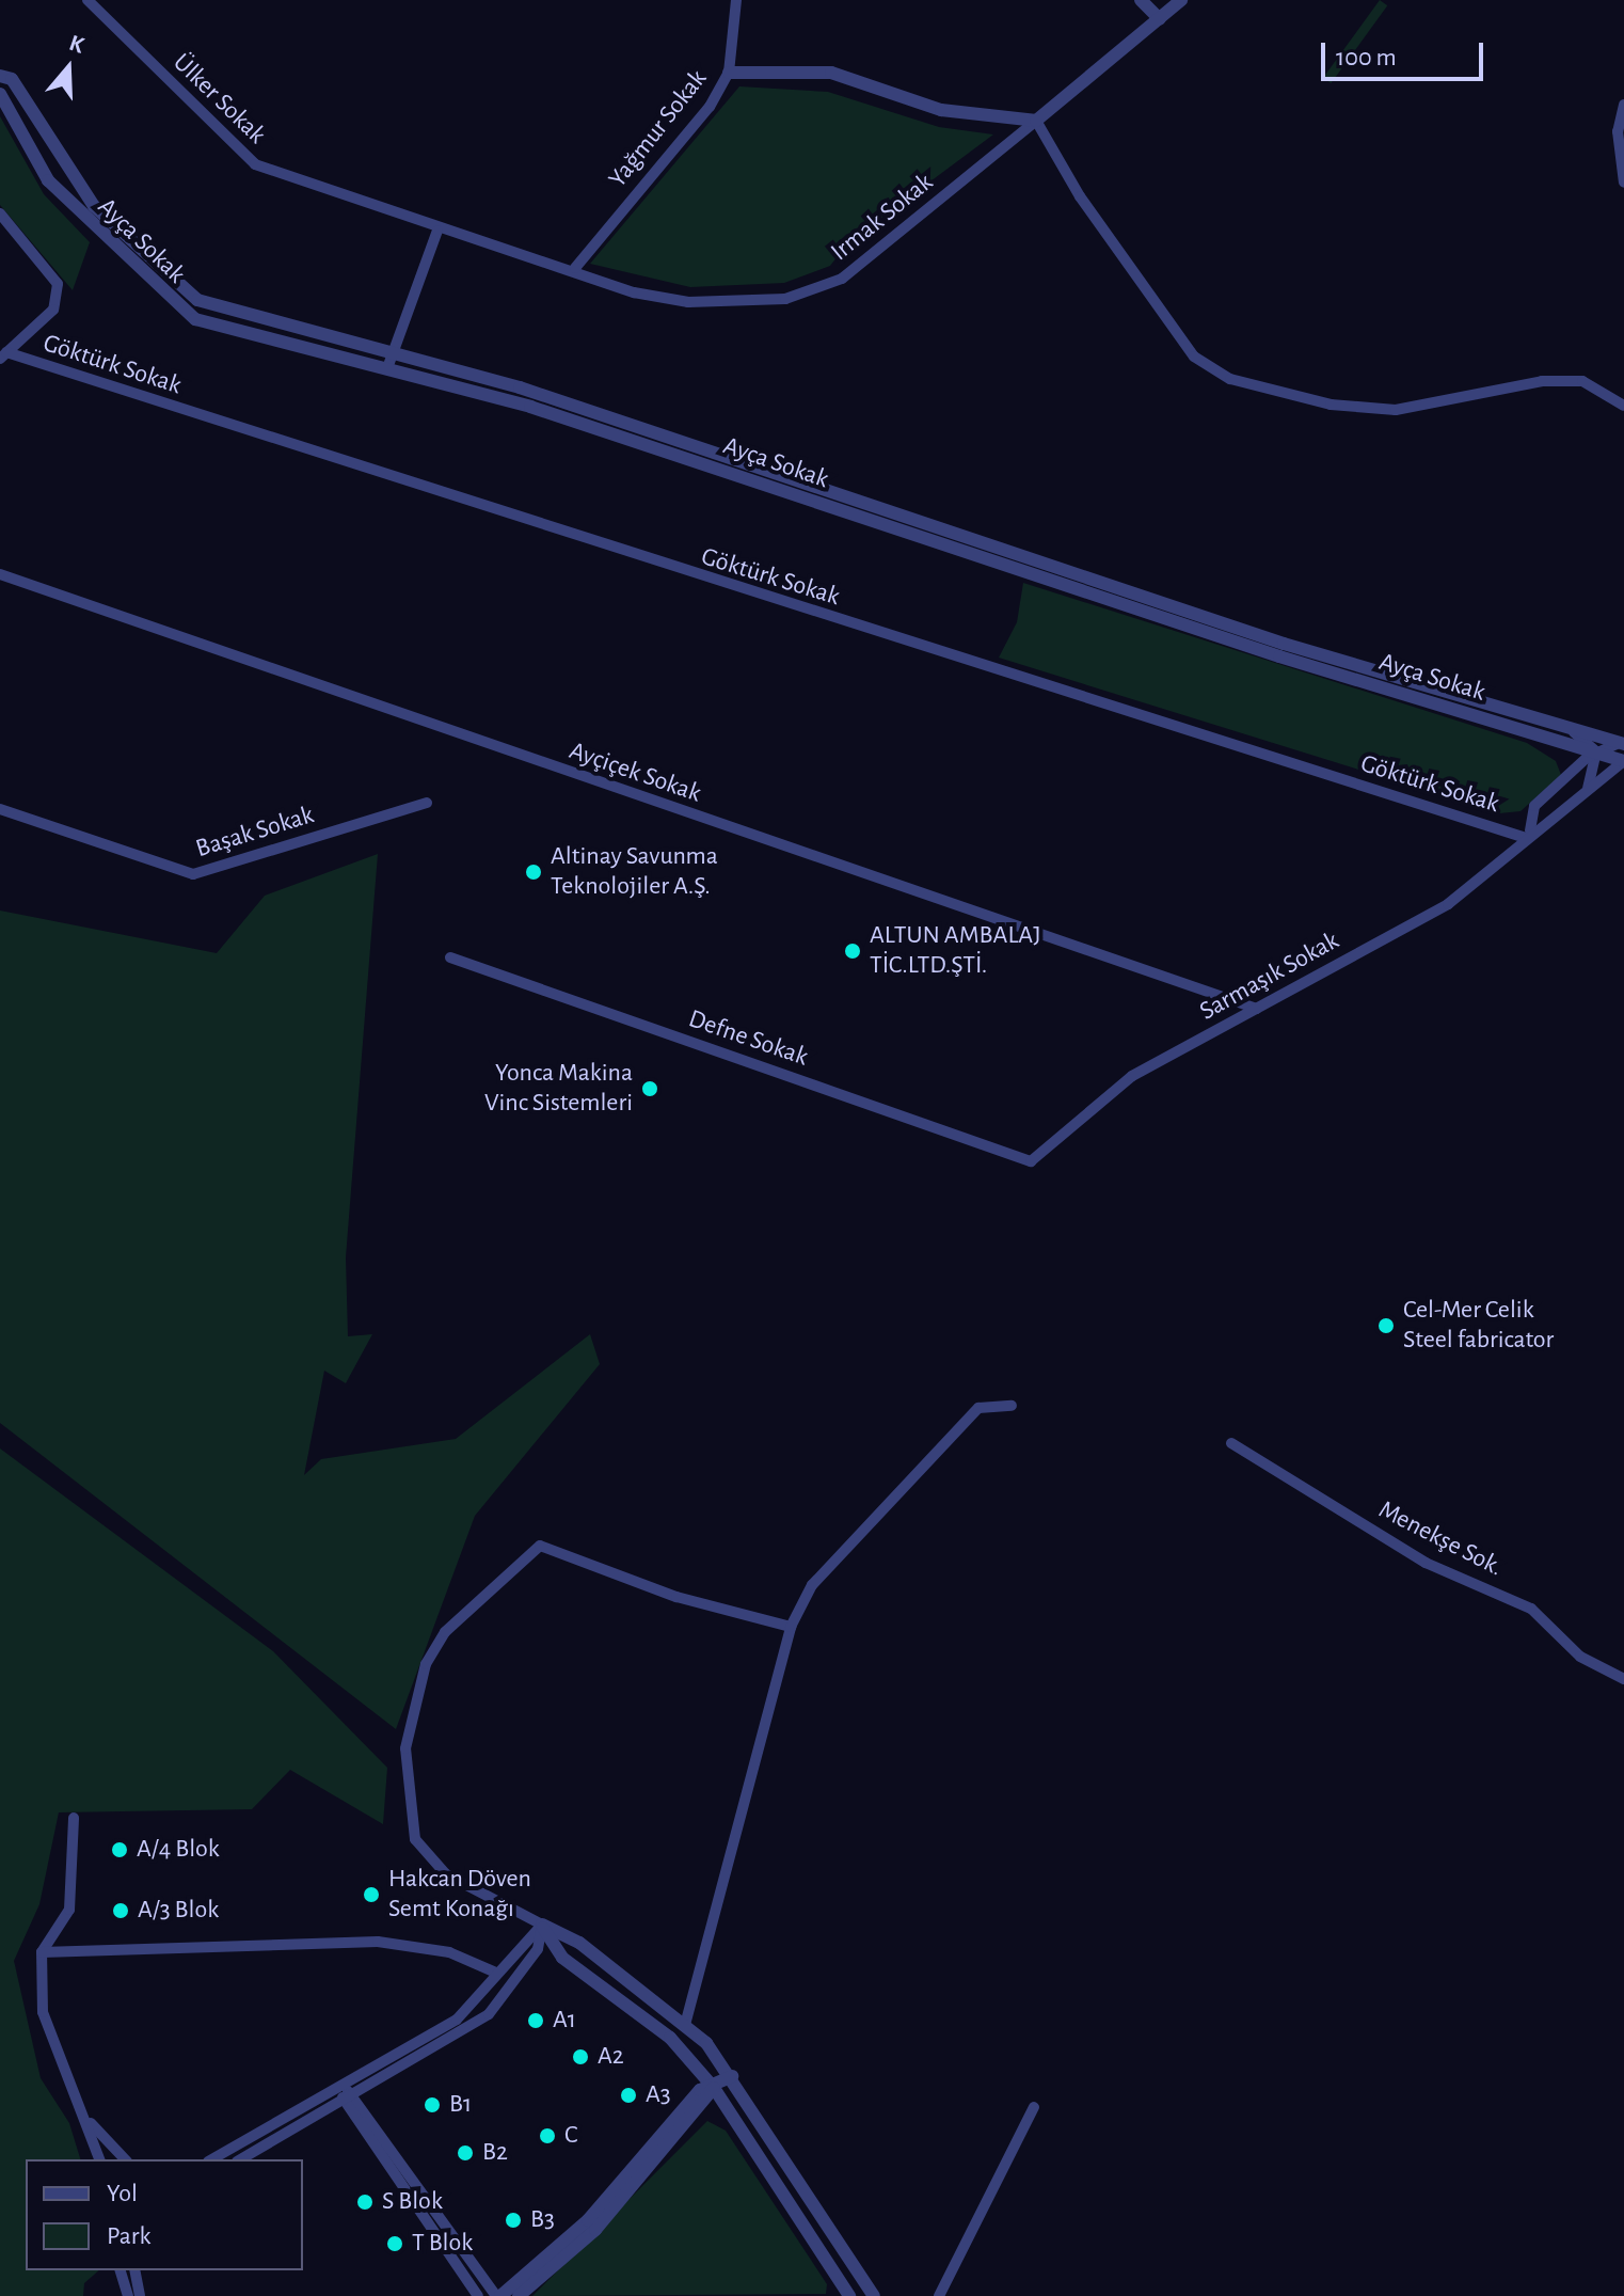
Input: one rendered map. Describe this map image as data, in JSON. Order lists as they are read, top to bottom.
{
  "streets": {
    "street": [
      "Ülker Sokak",
      "Yağmur Sokak",
      "Irmak Sokak",
      "Ayça Sokak",
      "Göktürk Sokak",
      "Ayçiçek Sokak",
      "Başak Sokak",
      "Sarmaşık Sokak",
      "Defne Sokak",
      "Menekşe Sok."
    ]
  },
  "crossings": [
    ["Ülker Sokak", "Irmak Sokak"],
    ["Yağmur Sokak", "Irmak Sokak"],
    ["Ayça Sokak", "Sarmaşık Sokak"],
    ["Göktürk Sokak", "Sarmaşık Sokak"],
    ["Ayçiçek Sokak", "Sarmaşık Sokak"],
    ["Sarmaşık Sokak", "Defne Sokak"]
  ],
  "places": [
    "Altinay Savunma Teknolojiler A.Ş.",
    "ALTUN AMBALAJ TİC.LTD.ŞTİ.",
    "Yonca Makina Vinc Sistemleri",
    "Cel-Mer Celik Steel fabricator",
    "A/4 Blok",
    "Hakcan Döven Semt Konağı",
    "A/3 Blok",
    "A1",
    "A2",
    "A3",
    "B1",
    "C",
    "B2",
    "S Blok",
    "B3",
    "T Blok"
  ],
  "legend": ["Yol", "Park"],
  "scale_bar": "100 m",
  "north": "top"
}
